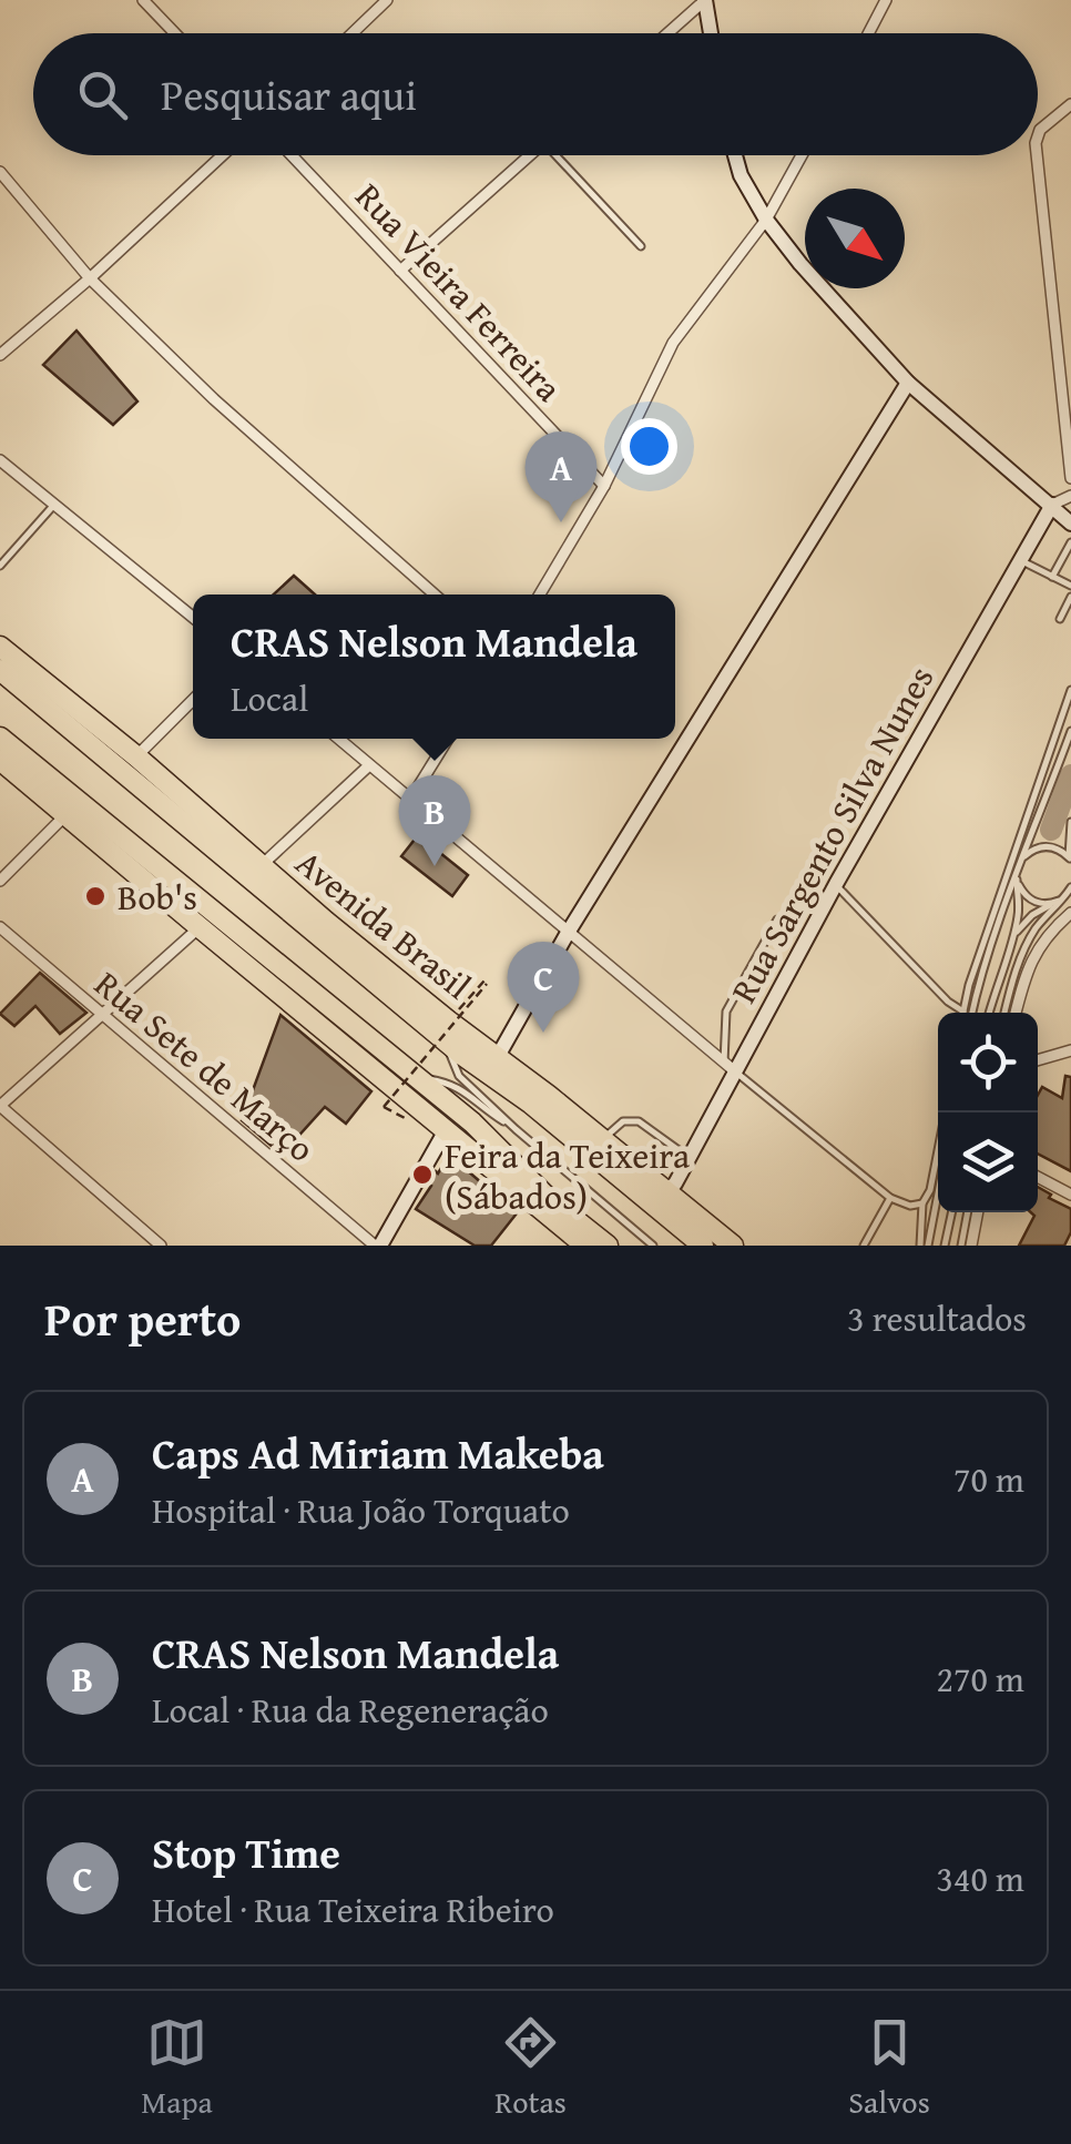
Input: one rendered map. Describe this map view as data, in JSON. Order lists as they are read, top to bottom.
{
  "streets": {
    "highway": ["Avenida Brasil"],
    "street": ["Rua Vieira Ferreira", "Rua Sargento Silva Nunes", "Rua Sete de Março"]
  },
  "crossings": [
    ["Rua Sargento Silva Nunes", "Avenida Brasil"]
  ],
  "places": ["Bob's", "Feira da Teixeira (Sábados)"],
  "north": "bottom right",
  "page": {
    "search": "Pesquisar aqui",
    "pins": ["A", "B", "C"],
    "popup": ["CRAS Nelson Mandela", "Local"],
    "heading": ["Por perto", "3 resultados"],
    "list": [
      {
        "mark": "A",
        "name": "Caps Ad Miriam Makeba",
        "note": "Hospital · Rua João Torquato",
        "value": "70 m"
      },
      {
        "mark": "B",
        "name": "CRAS Nelson Mandela",
        "note": "Local · Rua da Regeneração",
        "value": "270 m"
      },
      {
        "mark": "C",
        "name": "Stop Time",
        "note": "Hotel · Rua Teixeira Ribeiro",
        "value": "340 m"
      }
    ],
    "nav": ["Mapa", "Rotas", "Salvos"]
  }
}
